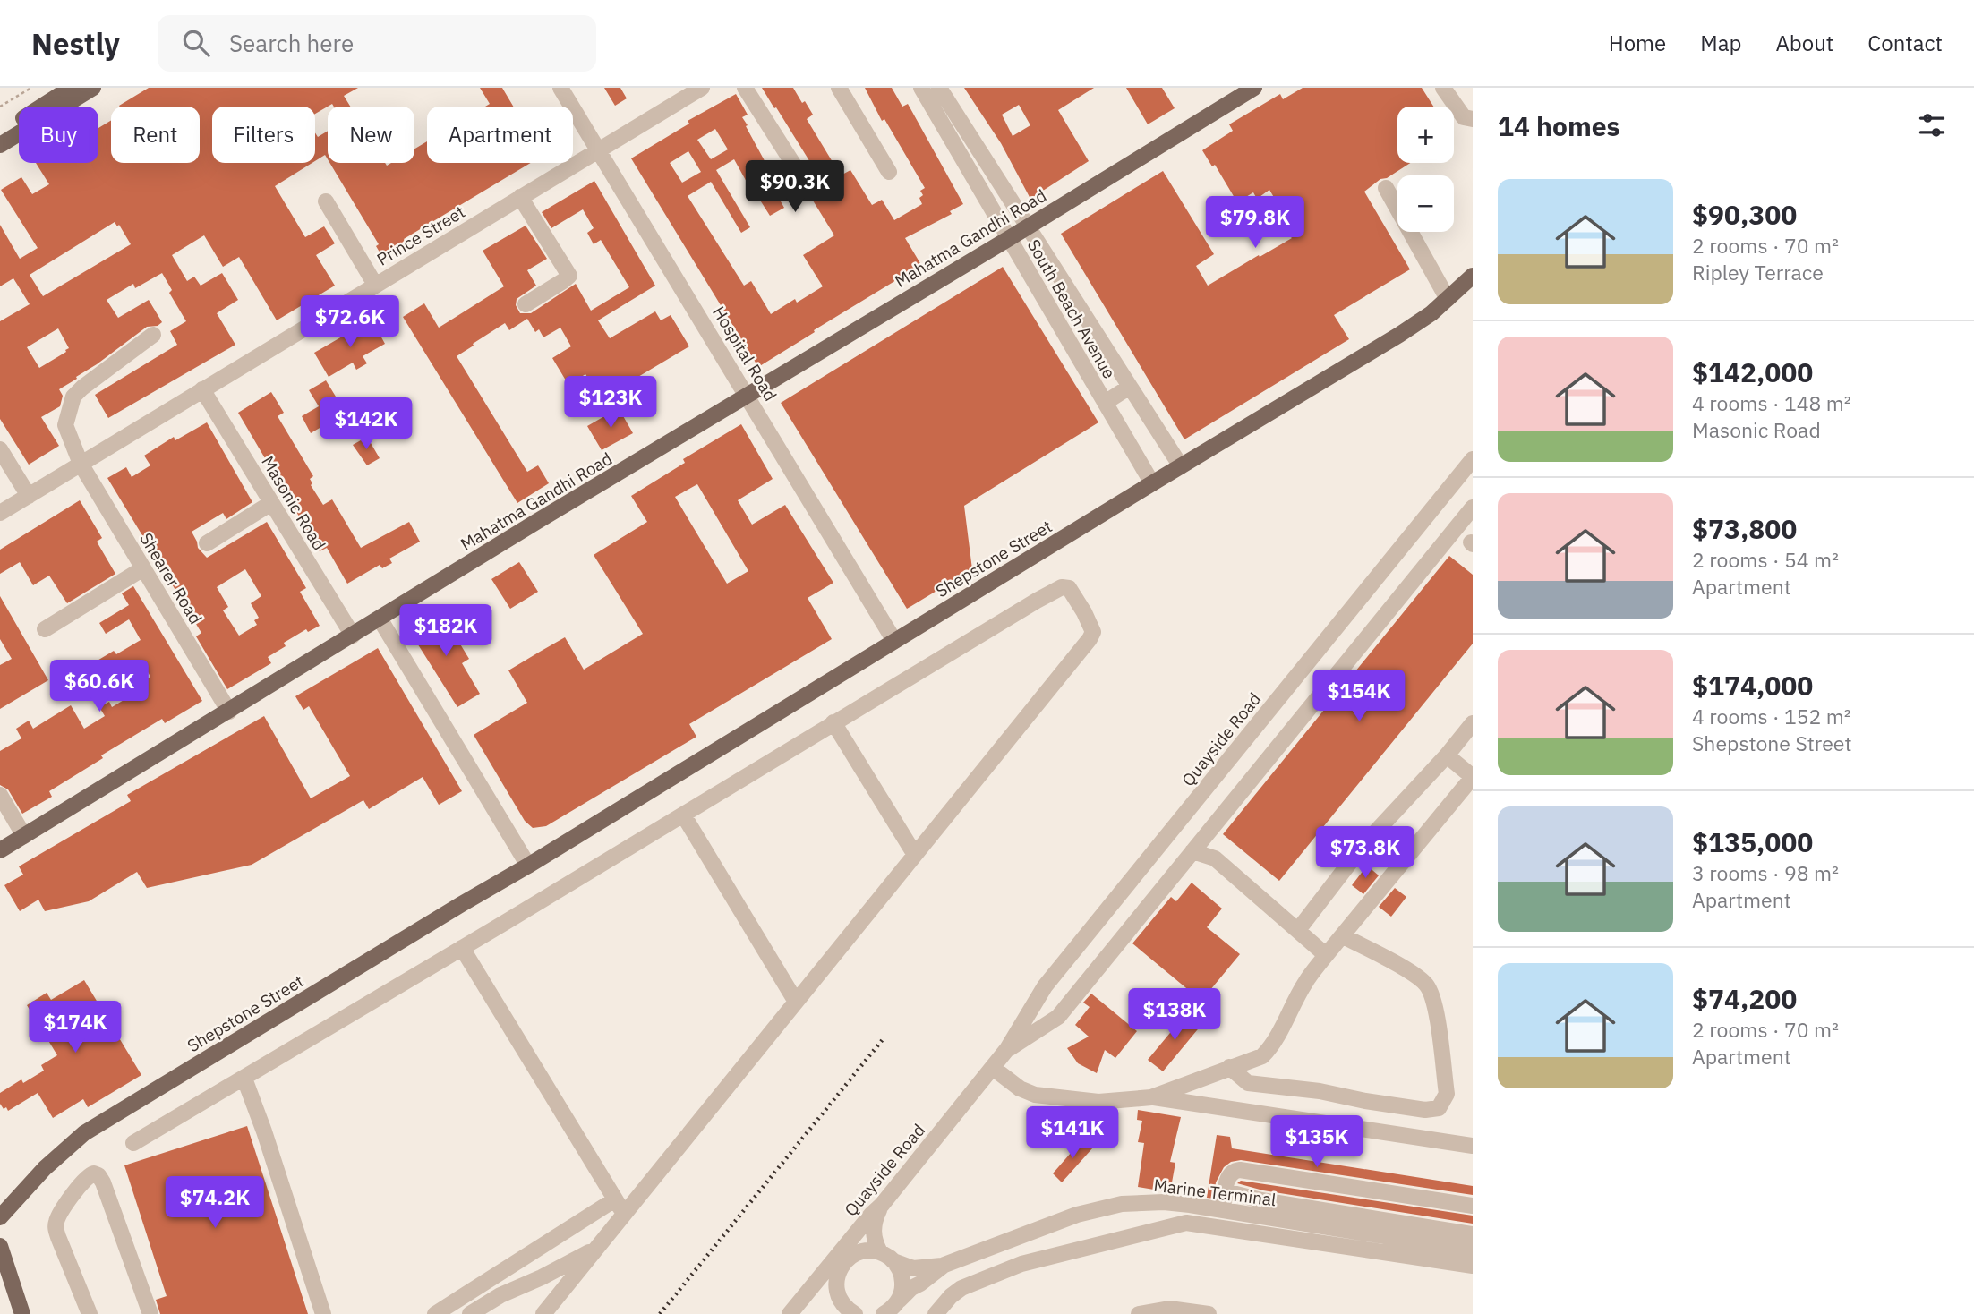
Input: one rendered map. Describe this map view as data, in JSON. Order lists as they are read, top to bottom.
{
  "streets": {
    "main road": ["Mahatma Gandhi Road", "Shepstone Street"],
    "street": [
      "Prince Street",
      "South Beach Avenue",
      "Hospital Road",
      "Masonic Road",
      "Shearer Road",
      "Quayside Road",
      "Marine Terminal"
    ]
  },
  "crossings": [
    ["Prince Street", "Hospital Road"],
    ["Prince Street", "Masonic Road"],
    ["Prince Street", "Shearer Road"],
    ["Mahatma Gandhi Road", "South Beach Avenue"],
    ["Mahatma Gandhi Road", "Hospital Road"],
    ["Mahatma Gandhi Road", "Masonic Road"],
    ["Mahatma Gandhi Road", "Shearer Road"],
    ["South Beach Avenue", "Shepstone Street"],
    ["Hospital Road", "Shepstone Street"]
  ],
  "page": {
    "header": "Nestly",
    "search": "Search here",
    "nav": [
      "Home",
      "Map",
      "About",
      "Contact"
    ],
    "heading": "14 homes",
    "map_buttons": ["+", "−"],
    "chip": [
      "Buy",
      "Rent",
      "Filters",
      "New",
      "Apartment"
    ],
    "price": [
      "$90.3K",
      "$79.8K",
      "$72.6K",
      "$123K",
      "$142K",
      "$182K",
      "$60.6K",
      "$154K",
      "$73.8K",
      "$138K",
      "$174K",
      "$141K",
      "$135K",
      "$74.2K"
    ],
    "list": [
      {
        "name": "$90,300",
        "note": "2 rooms · 70 m² · Ripley Terrace"
      },
      {
        "name": "$142,000",
        "note": "4 rooms · 148 m² · Masonic Road"
      },
      {
        "name": "$73,800",
        "note": "2 rooms · 54 m² · Apartment"
      },
      {
        "name": "$174,000",
        "note": "4 rooms · 152 m² · Shepstone Street"
      },
      {
        "name": "$135,000",
        "note": "3 rooms · 98 m² · Apartment"
      },
      {
        "name": "$74,200",
        "note": "2 rooms · 70 m² · Apartment"
      }
    ]
  }
}
